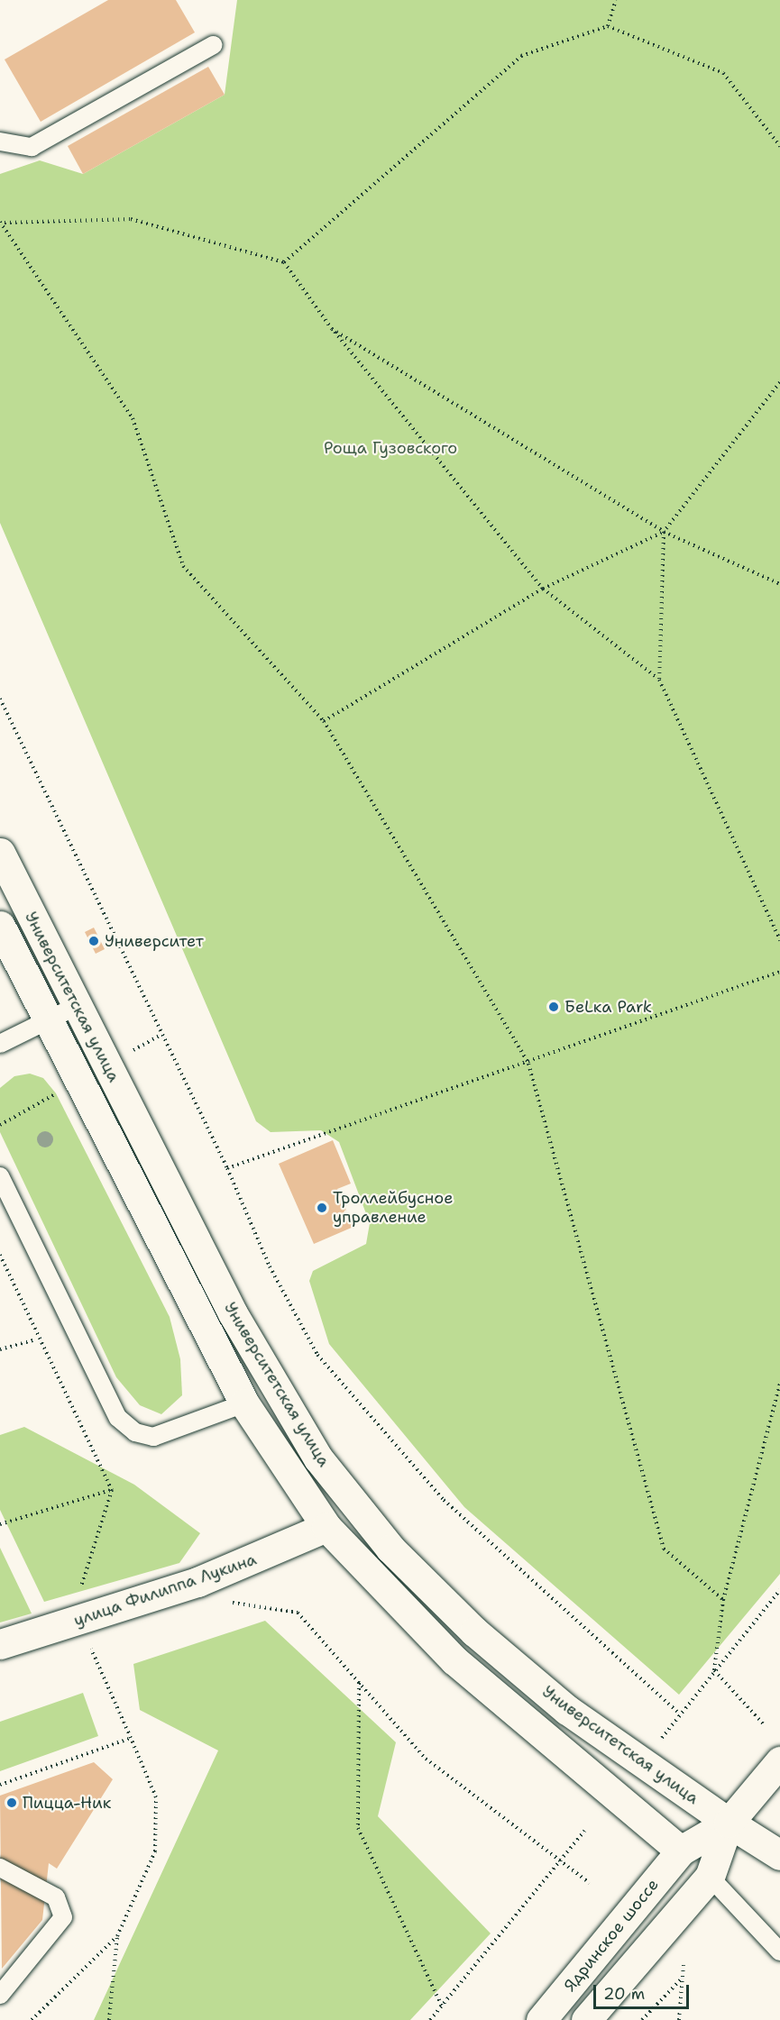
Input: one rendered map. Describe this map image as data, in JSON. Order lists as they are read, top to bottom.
{
  "streets": {
    "main road": ["Университетская улица", "улица Филиппа Лукина", "Ядринское шоссе"]
  },
  "crossings": [
    ["Университетская улица", "улица Филиппа Лукина"],
    ["Университетская улица", "Ядринское шоссе"]
  ],
  "parks": ["Роща Гузовского"],
  "places": [
    "Университет",
    "БeLка Park",
    "Троллейбусное управление",
    "Пицца-Ник"
  ],
  "scale_bar": "20 m"
}
